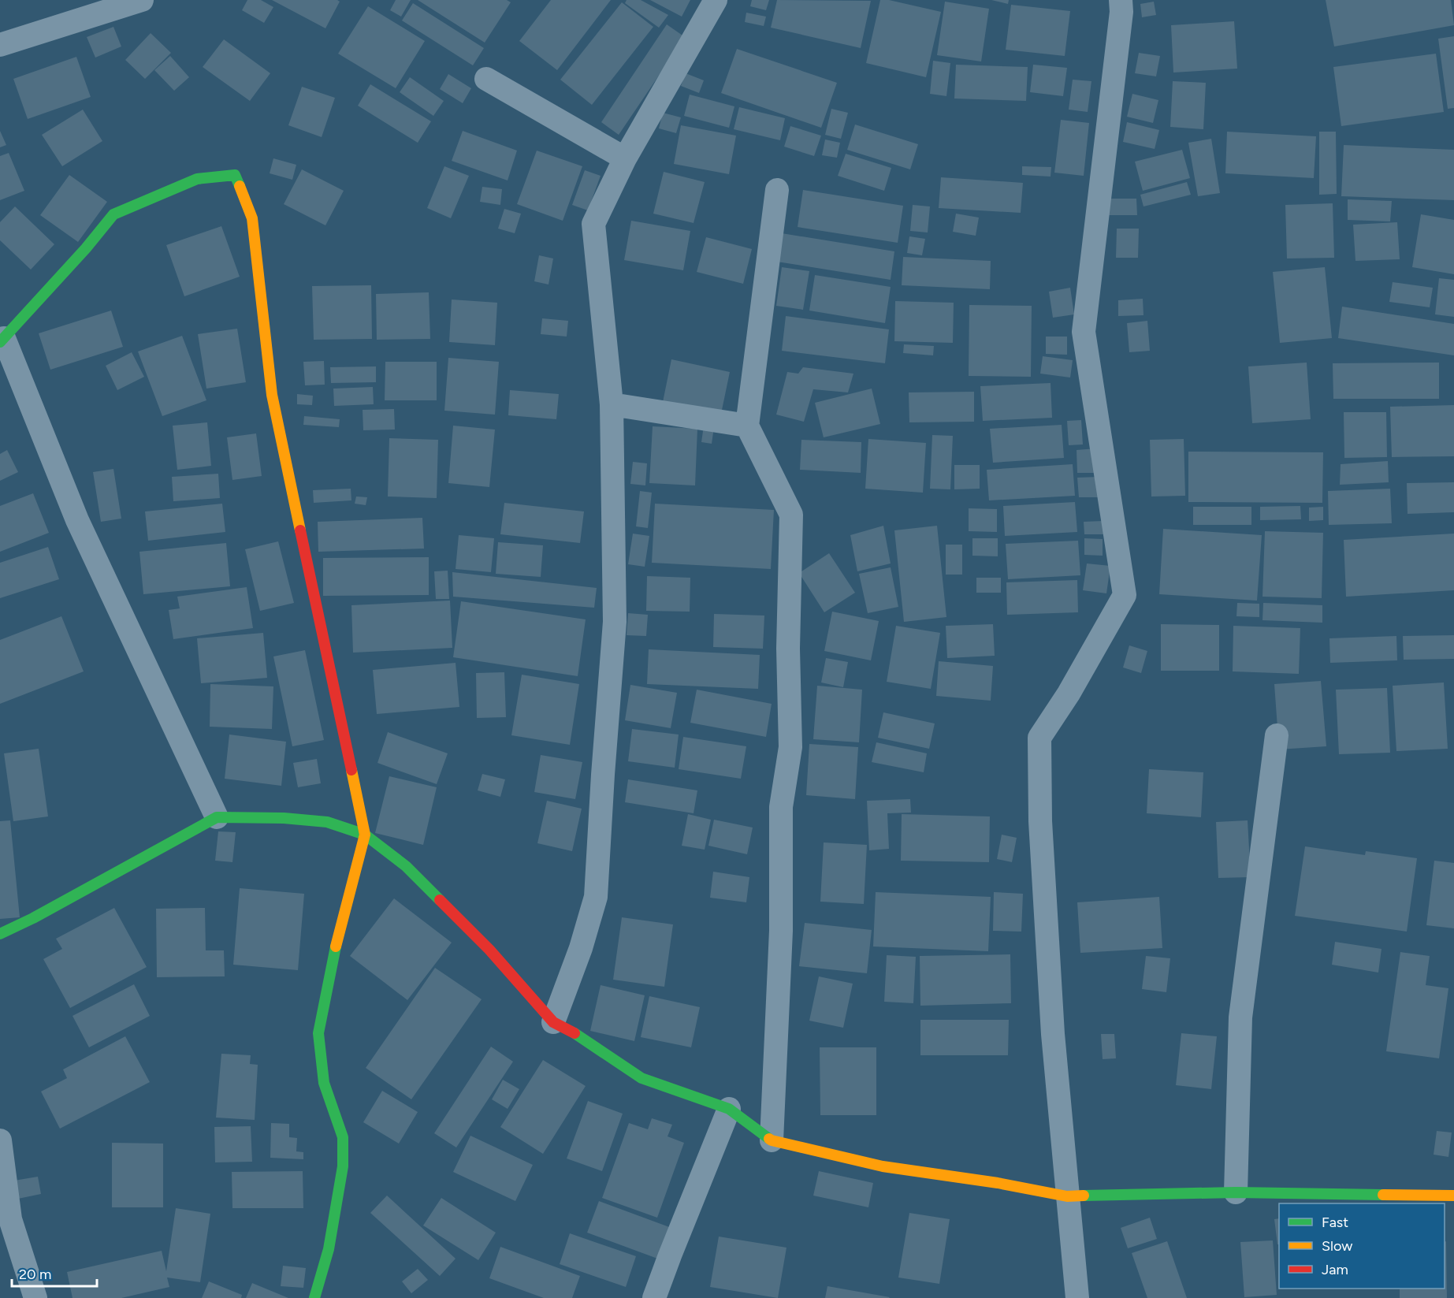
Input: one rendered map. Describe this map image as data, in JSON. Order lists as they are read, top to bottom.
{
  "legend": ["Fast", "Slow", "Jam"],
  "scale_bar": "20 m"
}
